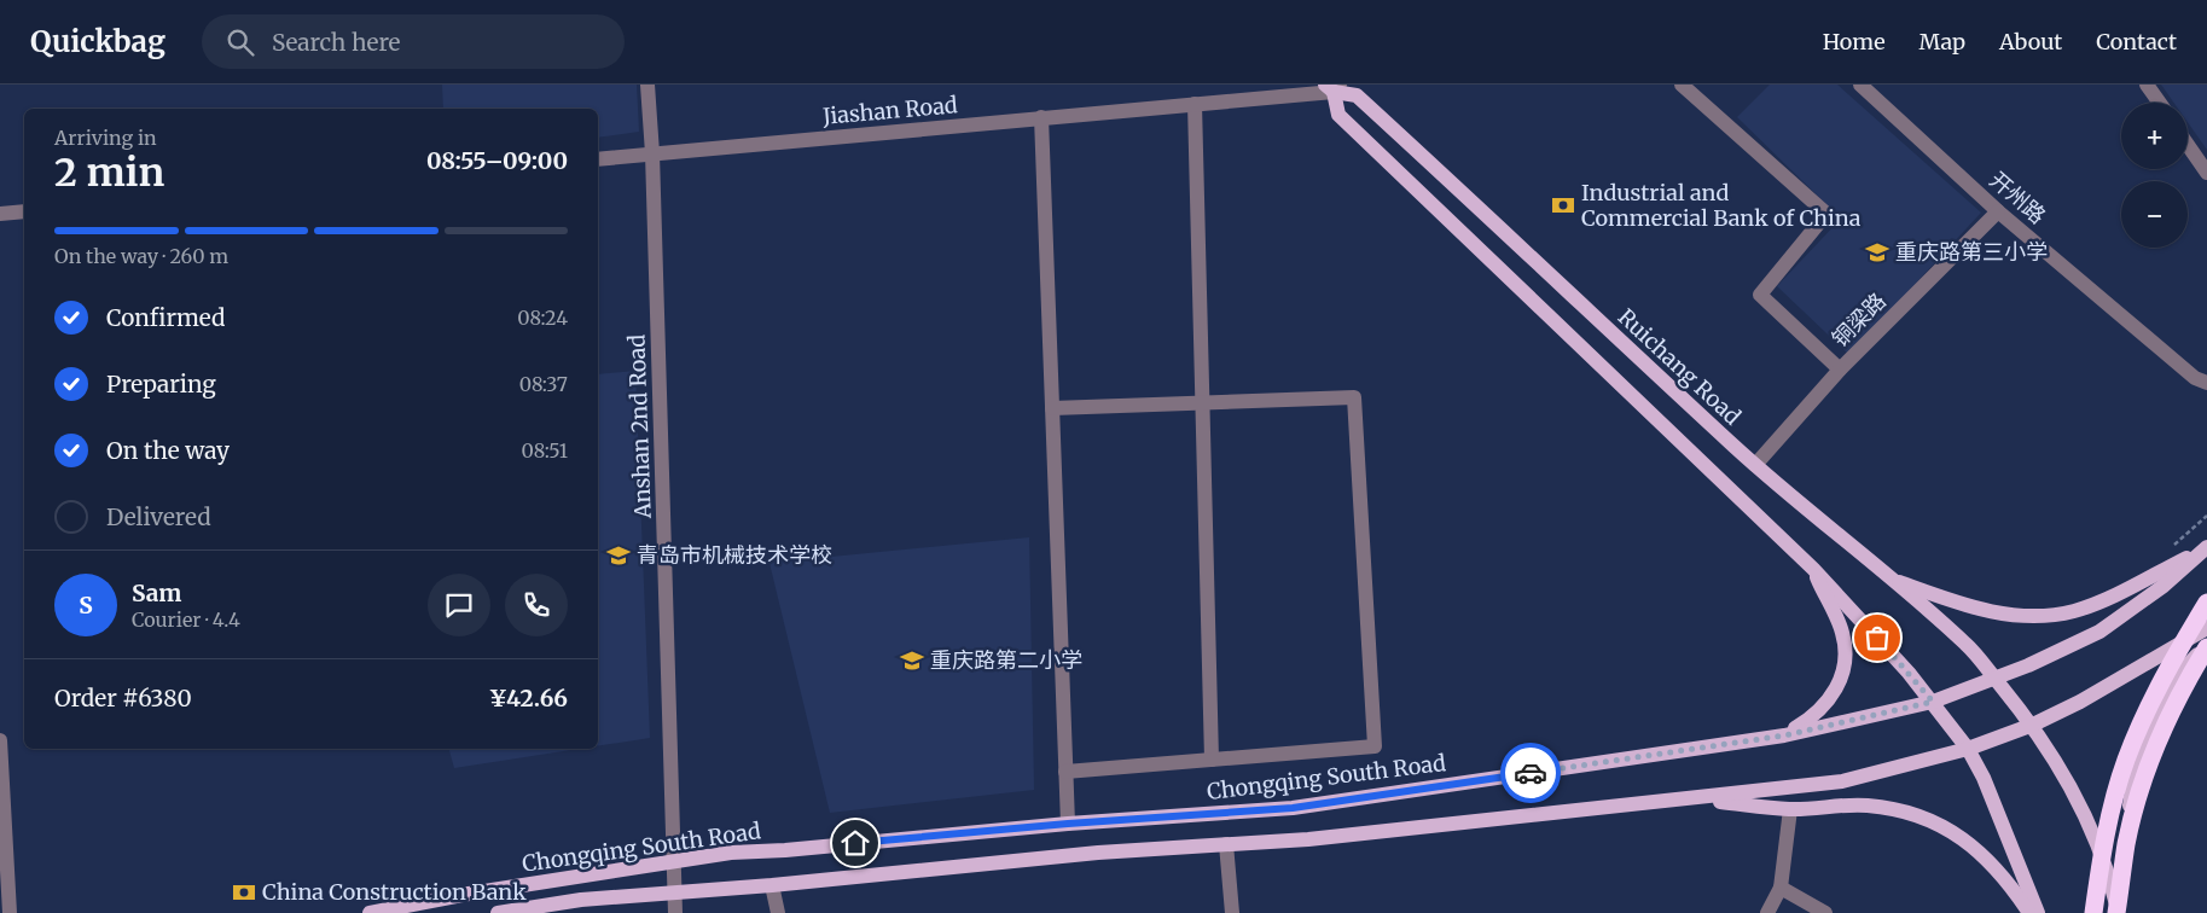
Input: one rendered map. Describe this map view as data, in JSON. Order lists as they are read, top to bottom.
{
  "streets": {
    "main road": ["Ruichang Road", "Chongqing South Road"],
    "street": [
      "Jiashan Road",
      "开州路",
      "铜梁路",
      "Anshan 2nd Road"
    ]
  },
  "crossings": [
    ["Jiashan Road", "Ruichang Road"],
    ["Jiashan Road", "Anshan 2nd Road"],
    ["开州路", "铜梁路"],
    ["铜梁路", "Ruichang Road"],
    ["Ruichang Road", "Chongqing South Road"],
    ["Anshan 2nd Road", "Chongqing South Road"]
  ],
  "places": {
    "bank": ["Industrial and Commercial Bank of China", "China Construction Bank"],
    "school or university": ["重庆路第三小学", "青岛市机械技术学校", "重庆路第二小学"]
  },
  "page": {
    "header": "Quickbag",
    "search": "Search here",
    "nav": [
      "Home",
      "Map",
      "About",
      "Contact"
    ],
    "map_buttons": ["+", "−"],
    "heading": ["2 min", "Arriving in", "08:55–09:00"],
    "panel": [
      "Sam",
      "Courier · 4.4",
      "Order #6380",
      "¥42.66"
    ],
    "bar": "On the way · 260 m",
    "list": [
      ["Confirmed", "08:24"],
      ["Preparing", "08:37"],
      ["On the way", "08:51"],
      "Delivered"
    ],
    "round": "S"
  }
}
